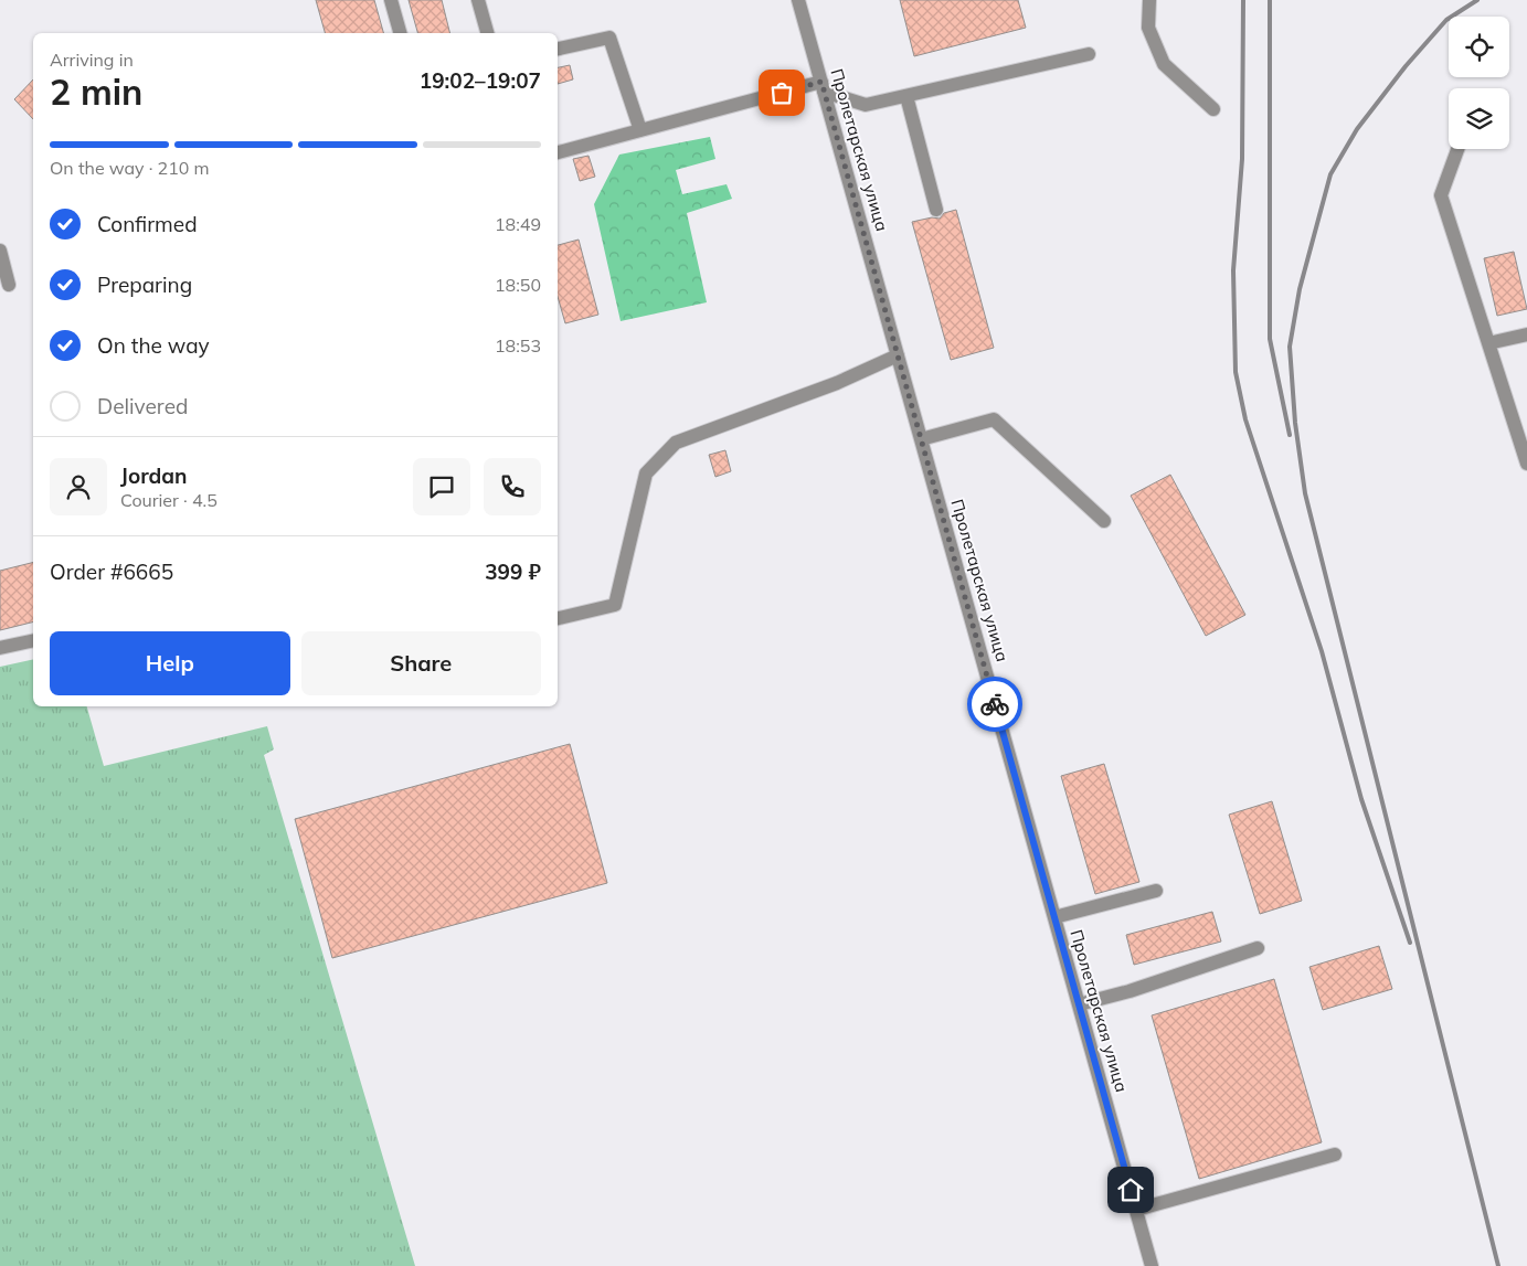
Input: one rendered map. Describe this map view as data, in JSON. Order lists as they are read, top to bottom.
{
  "streets": {
    "street": ["Пролетарская улица"]
  },
  "page": {
    "heading": ["2 min", "Arriving in", "19:02–19:07"],
    "panel": [
      "Jordan",
      "Courier · 4.5",
      "Order #6665",
      "399 ₽"
    ],
    "bar": "On the way · 210 m",
    "list": [
      ["Confirmed", "18:49"],
      ["Preparing", "18:50"],
      ["On the way", "18:53"],
      "Delivered"
    ],
    "buttons": ["Help", "Share"]
  }
}
